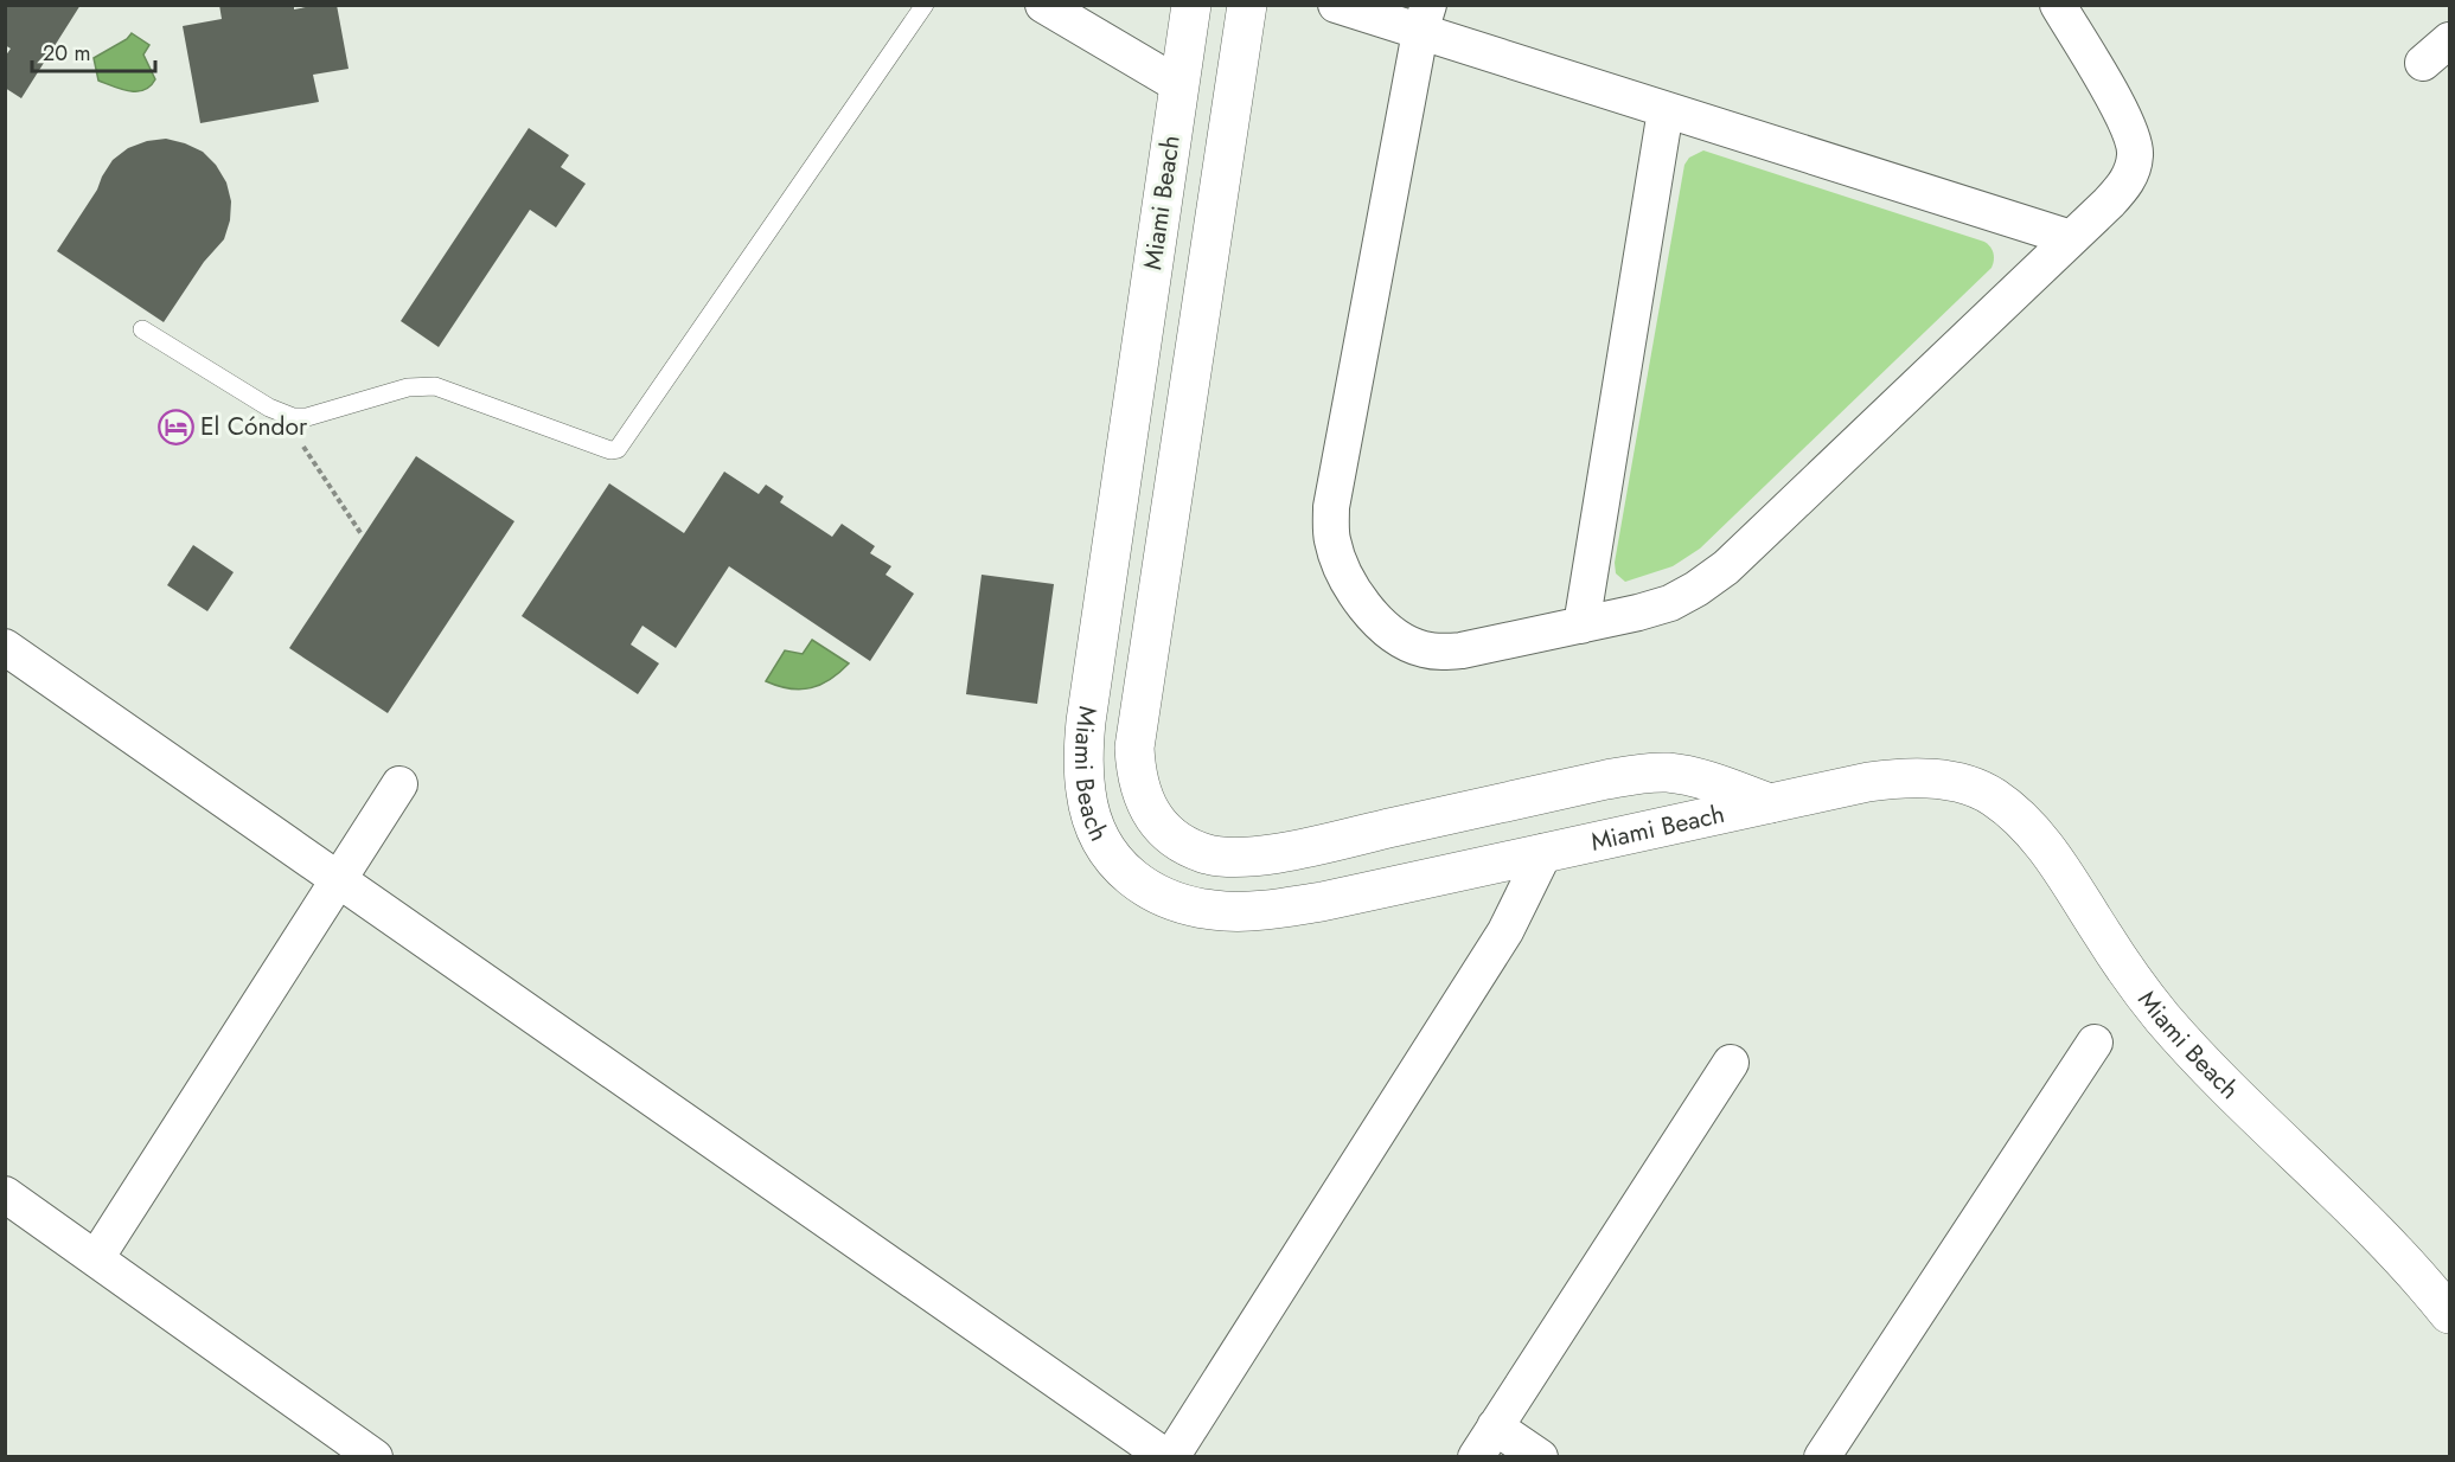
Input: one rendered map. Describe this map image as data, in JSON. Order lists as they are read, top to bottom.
{
  "streets": {
    "street": ["Miami Beach"]
  },
  "places": {
    "hotel": ["El Cóndor"]
  },
  "scale_bar": "20 m"
}
